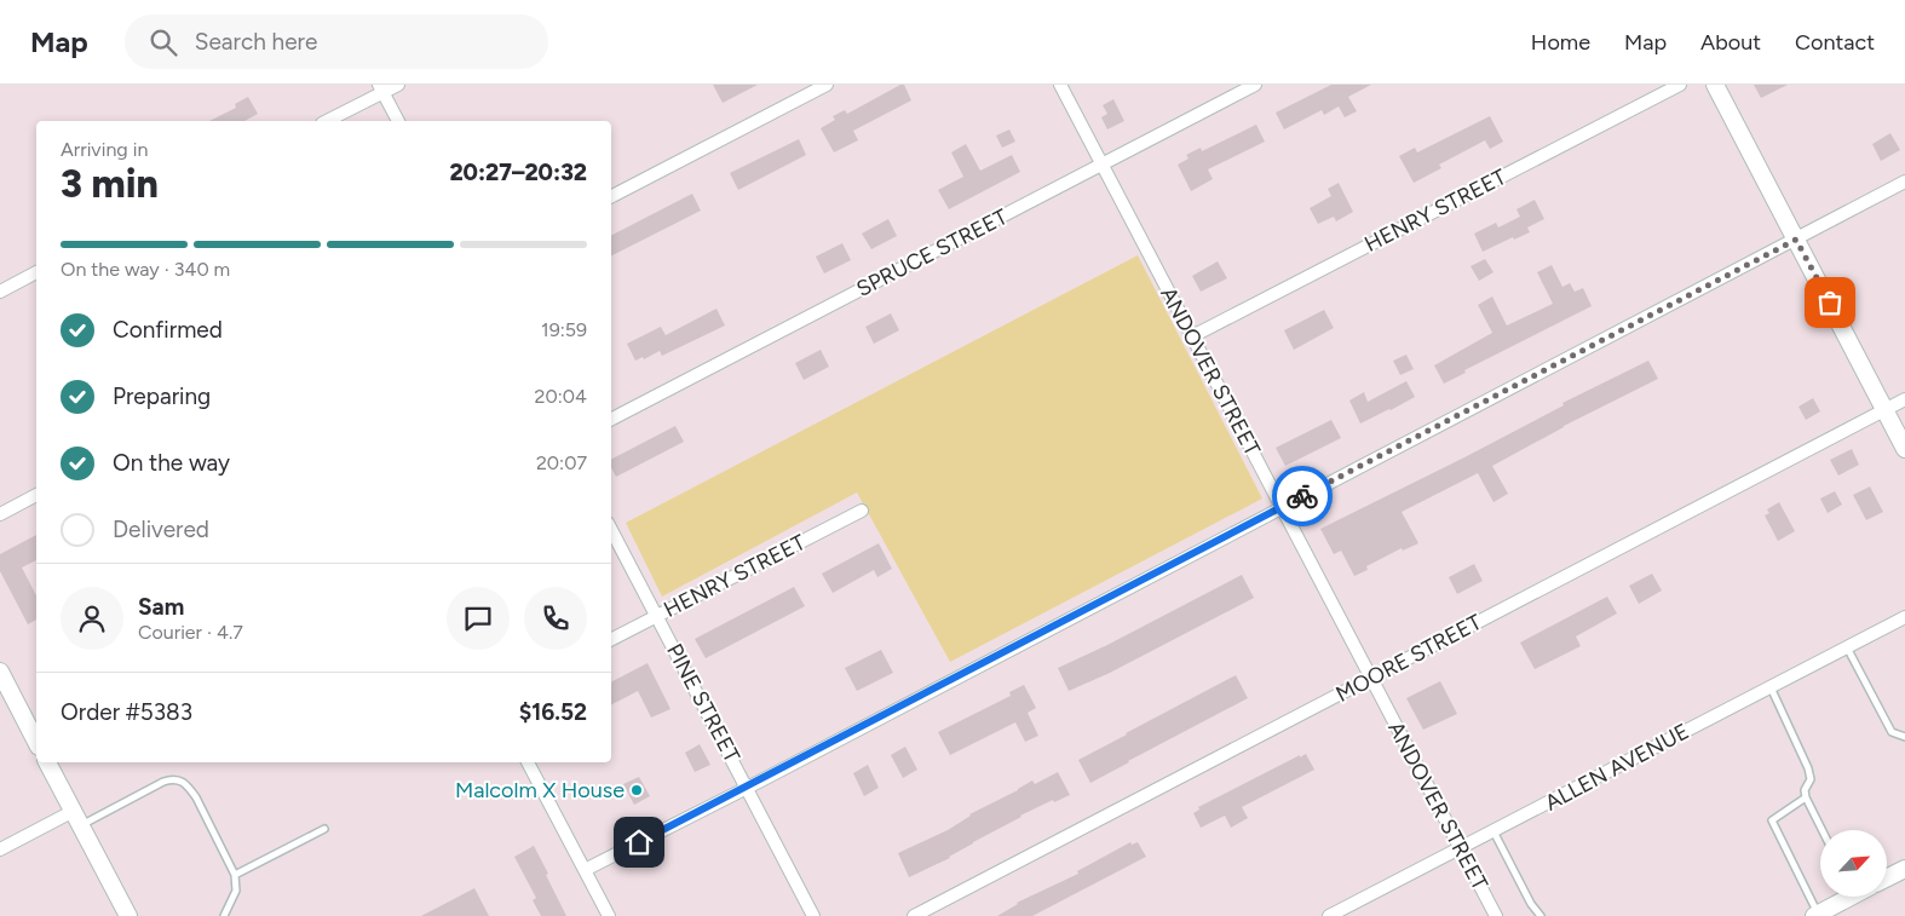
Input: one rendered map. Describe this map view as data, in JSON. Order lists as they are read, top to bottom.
{
  "streets": {
    "street": [
      "HENRY STREET",
      "SPRUCE STREET",
      "ANDOVER STREET",
      "MOORE STREET",
      "PINE STREET",
      "ALLEN AVENUE"
    ]
  },
  "crossings": [
    ["HENRY STREET", "ANDOVER STREET"],
    ["HENRY STREET", "PINE STREET"],
    ["SPRUCE STREET", "ANDOVER STREET"],
    ["ANDOVER STREET", "MOORE STREET"],
    ["ANDOVER STREET", "ALLEN AVENUE"]
  ],
  "places": ["Malcolm X House"],
  "north": "top right",
  "page": {
    "header": "Map",
    "search": "Search here",
    "nav": [
      "Home",
      "Map",
      "About",
      "Contact"
    ],
    "heading": ["3 min", "Arriving in", "20:27–20:32"],
    "panel": [
      "Sam",
      "Courier · 4.7",
      "Order #5383",
      "$16.52"
    ],
    "bar": "On the way · 340 m",
    "list": [
      ["Confirmed", "19:59"],
      ["Preparing", "20:04"],
      ["On the way", "20:07"],
      "Delivered"
    ]
  }
}
